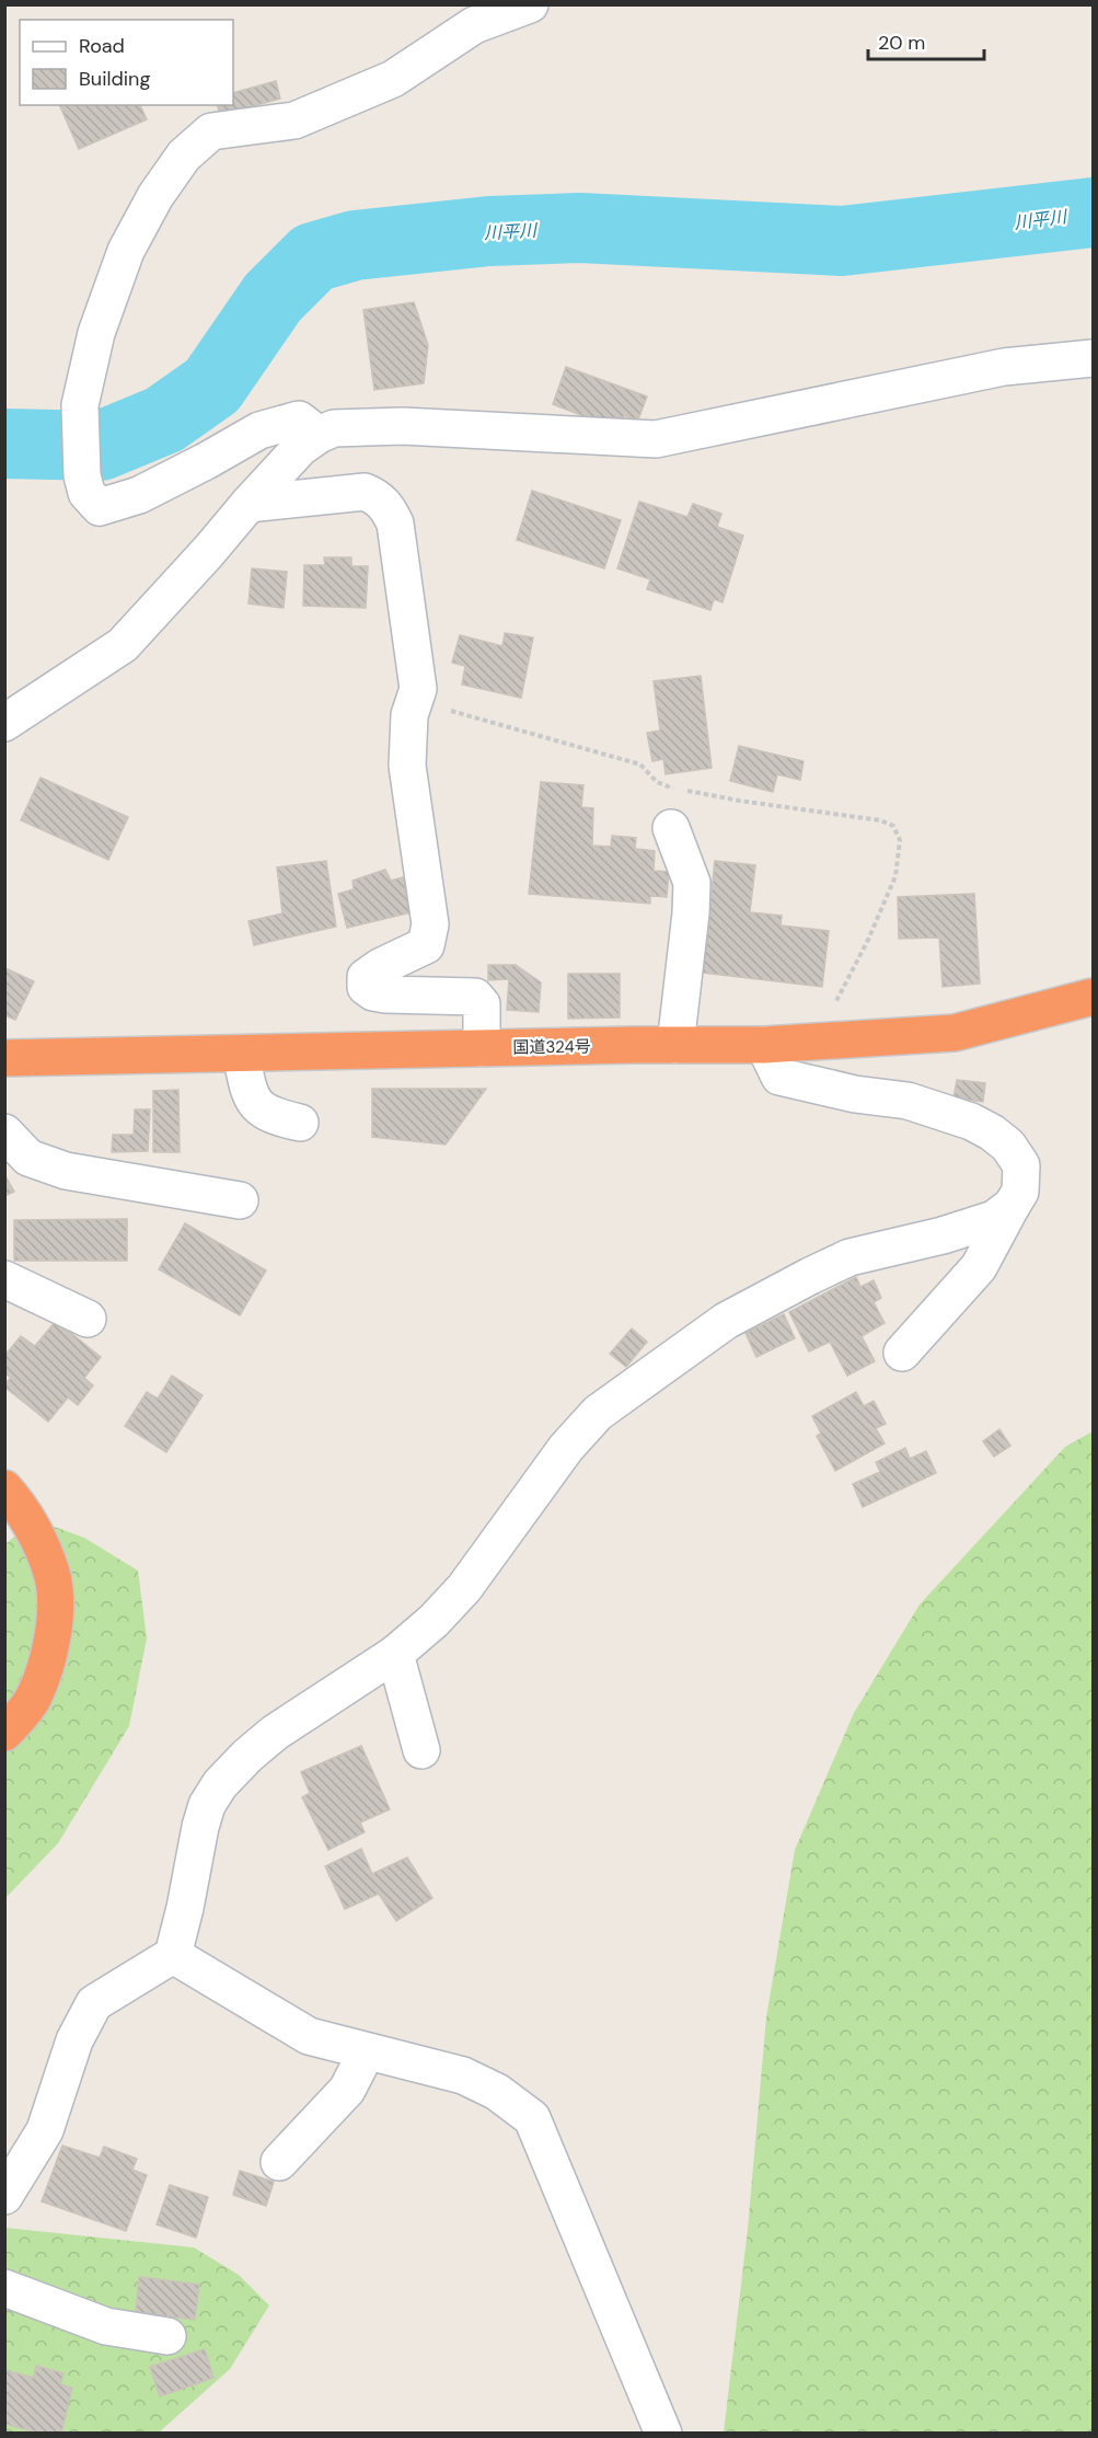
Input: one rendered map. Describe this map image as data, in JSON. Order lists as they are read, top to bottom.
{
  "streets": {
    "highway": ["国道324号"]
  },
  "water": ["川平川"],
  "legend": ["Road", "Building"],
  "scale_bar": "20 m"
}
